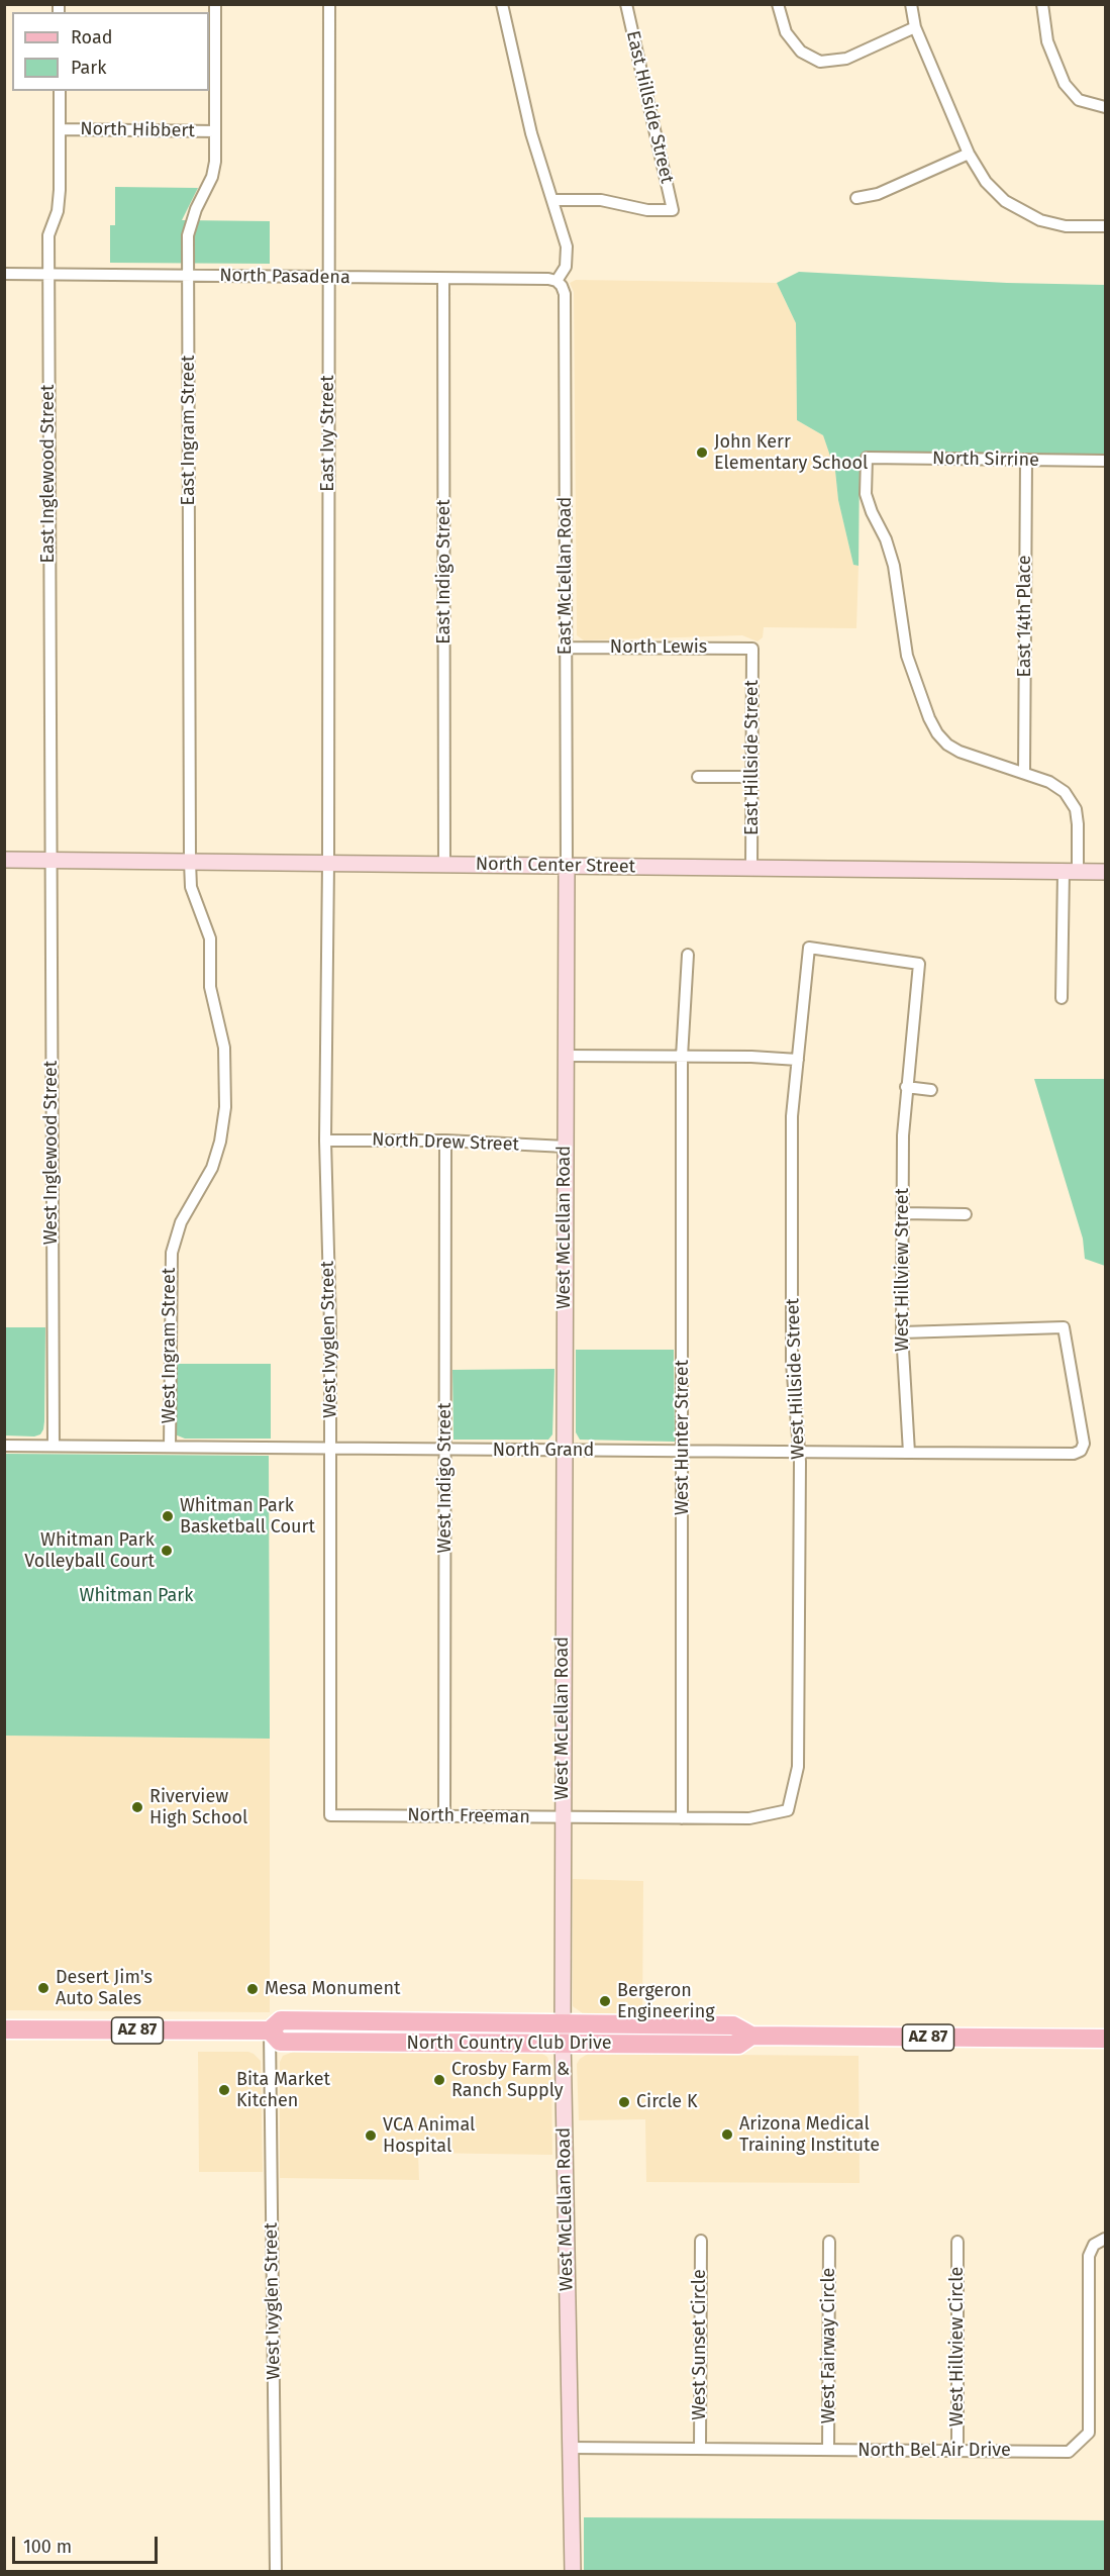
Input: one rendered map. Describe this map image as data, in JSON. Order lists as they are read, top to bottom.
{
  "streets": {
    "main road": ["AZ 87", "North Country Club Drive"],
    "street": [
      "East Hillside Street",
      "North Hibbert",
      "North Pasadena",
      "East Ingram Street",
      "East Ivy Street",
      "North Sirrine",
      "East Inglewood Street",
      "East Indigo Street",
      "East McLellan Road",
      "East 14th Place",
      "North Lewis",
      "North Center Street",
      "North Drew Street",
      "West Inglewood Street",
      "West McLellan Road",
      "West Hillview Street",
      "West Ivyglen Street",
      "West Ingram Street",
      "West Hillside Street",
      "West Hunter Street",
      "North Grand",
      "West Indigo Street",
      "North Freeman",
      "West Sunset Circle",
      "West Fairway Circle",
      "West Hillview Circle",
      "North Bel Air Drive"
    ]
  },
  "crossings": [
    ["East Hillside Street", "East McLellan Road"],
    ["East Hillside Street", "North Lewis"],
    ["East Hillside Street", "North Center Street"],
    ["North Hibbert", "East Ingram Street"],
    ["North Hibbert", "East Inglewood Street"],
    ["North Pasadena", "East Ingram Street"],
    ["North Pasadena", "East Ivy Street"],
    ["North Pasadena", "East Inglewood Street"],
    ["North Pasadena", "East Indigo Street"],
    ["North Pasadena", "East McLellan Road"],
    ["East Ingram Street", "North Center Street"],
    ["East Ingram Street", "West Ingram Street"],
    ["East Ivy Street", "North Center Street"],
    ["East Ivy Street", "West Ivyglen Street"],
    ["North Sirrine", "East 14th Place"],
    ["East Inglewood Street", "North Center Street"],
    ["East Inglewood Street", "West Inglewood Street"],
    ["East Indigo Street", "North Center Street"],
    ["East McLellan Road", "North Lewis"],
    ["East McLellan Road", "North Center Street"],
    ["East McLellan Road", "West McLellan Road"],
    ["North Center Street", "West Inglewood Street"],
    ["North Center Street", "West McLellan Road"],
    ["North Center Street", "West Ivyglen Street"],
    ["North Center Street", "West Ingram Street"],
    ["North Drew Street", "West McLellan Road"],
    ["North Drew Street", "West Ivyglen Street"],
    ["North Drew Street", "West Indigo Street"],
    ["West Inglewood Street", "North Grand"],
    ["West McLellan Road", "North Grand"],
    ["West McLellan Road", "North Freeman"],
    ["West McLellan Road", "North Country Club Drive"],
    ["West McLellan Road", "North Bel Air Drive"],
    ["West Hillview Street", "West Hillside Street"],
    ["West Hillview Street", "North Grand"],
    ["West Ivyglen Street", "North Grand"],
    ["West Ivyglen Street", "North Freeman"],
    ["West Ivyglen Street", "North Country Club Drive"],
    ["West Ingram Street", "North Grand"],
    ["West Hillside Street", "North Grand"],
    ["West Hillside Street", "North Freeman"],
    ["West Hunter Street", "North Grand"],
    ["West Hunter Street", "North Freeman"],
    ["North Grand", "West Indigo Street"],
    ["West Indigo Street", "North Freeman"],
    ["West Sunset Circle", "North Bel Air Drive"],
    ["West Fairway Circle", "North Bel Air Drive"],
    ["West Hillview Circle", "North Bel Air Drive"]
  ],
  "parks": ["Whitman Park"],
  "places": [
    "John Kerr Elementary School",
    "Whitman Park Basketball Court",
    "Whitman Park Volleyball Court",
    "Riverview High School",
    "Desert Jim's Auto Sales",
    "Mesa Monument",
    "Bergeron Engineering",
    "Crosby Farm & Ranch Supply",
    "Bita Market Kitchen",
    "Circle K",
    "Arizona Medical Training Institute",
    "VCA Animal Hospital"
  ],
  "legend": ["Road", "Park"],
  "scale_bar": "100 m"
}
